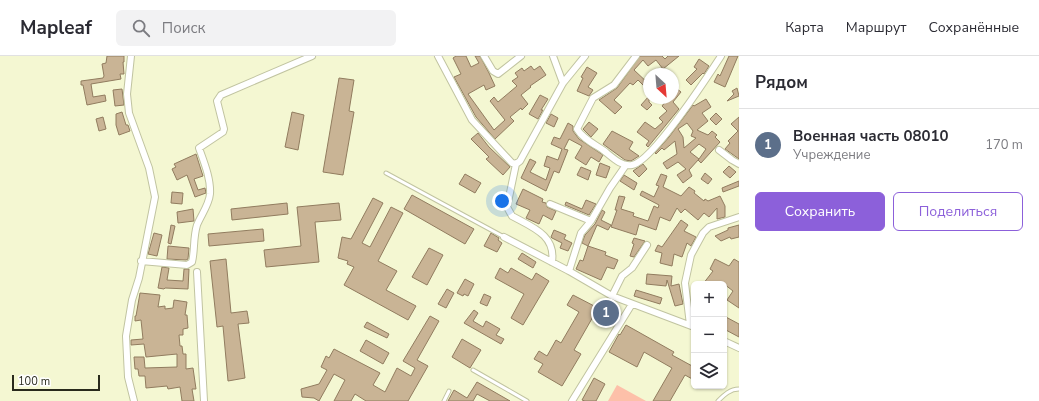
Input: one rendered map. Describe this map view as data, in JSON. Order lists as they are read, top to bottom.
{
  "scale_bar": "100 m",
  "north": "bottom right",
  "page": {
    "header": "Mapleaf",
    "search": "Поиск",
    "nav": ["Карта", "Маршрут", "Сохранённые"],
    "heading": "Рядом",
    "list": [
      {
        "mark": "1",
        "name": "Военная часть 08010",
        "note": "Учреждение",
        "value": "170 m"
      }
    ],
    "buttons": ["Сохранить", "Поделиться"],
    "map_buttons": ["+", "−"],
    "pins": "1",
    "scale": "100 m"
  }
}
